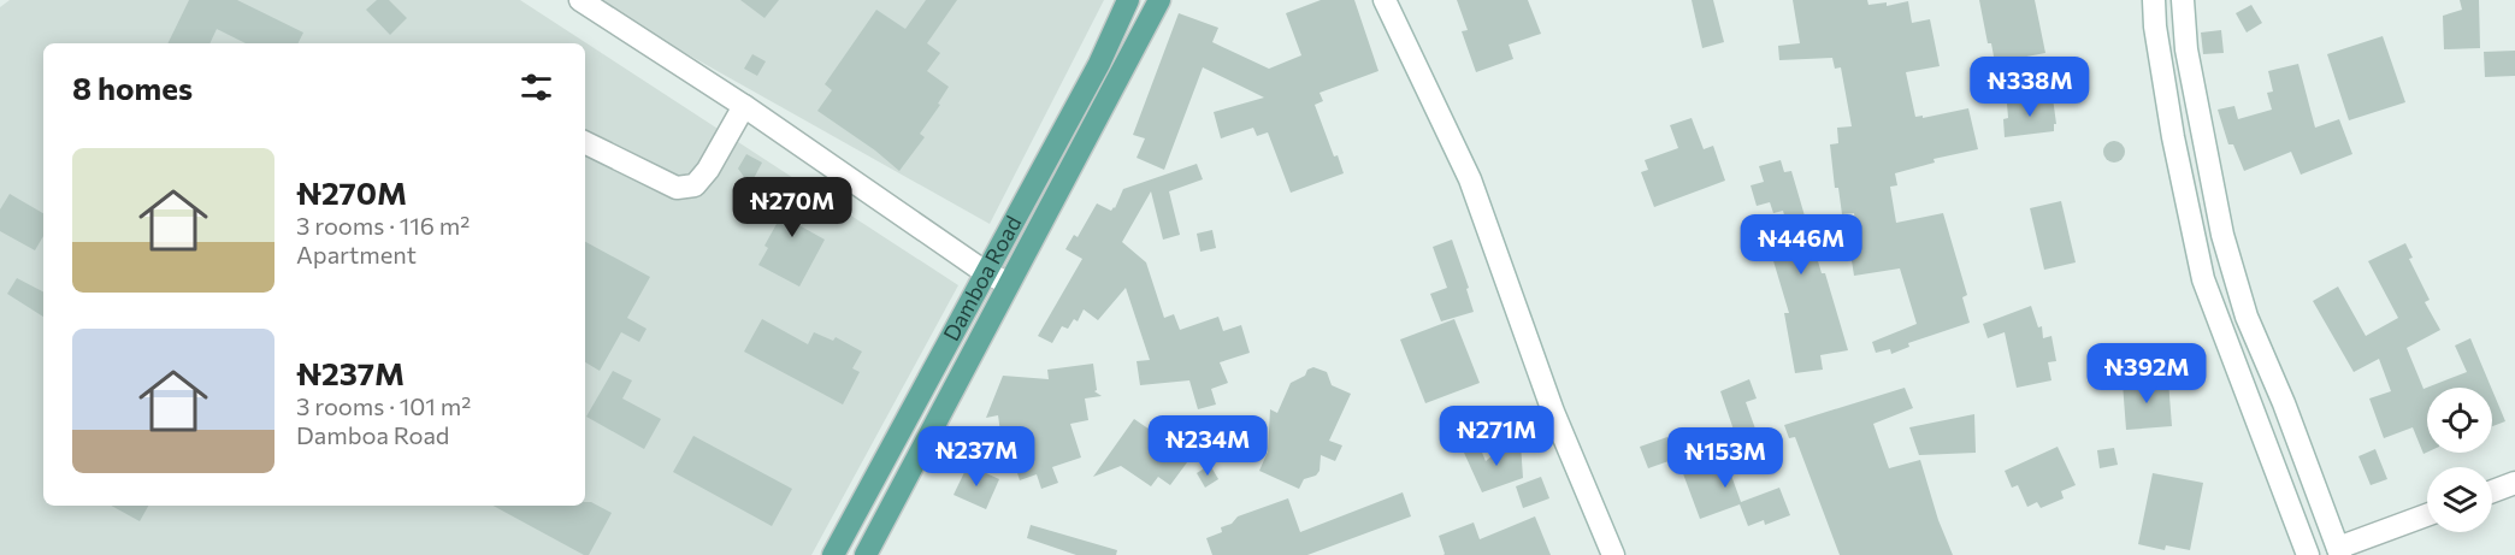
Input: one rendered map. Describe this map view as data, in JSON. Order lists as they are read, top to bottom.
{
  "streets": {
    "main road": ["Damboa Road"]
  },
  "page": {
    "heading": "8 homes",
    "price": [
      "₦338M",
      "₦270M",
      "₦446M",
      "₦392M",
      "₦271M",
      "₦234M",
      "₦237M",
      "₦153M"
    ],
    "list": [
      {
        "name": "₦270M",
        "note": "3 rooms · 116 m² · Apartment"
      },
      {
        "name": "₦237M",
        "note": "3 rooms · 101 m² · Damboa Road"
      }
    ]
  }
}
